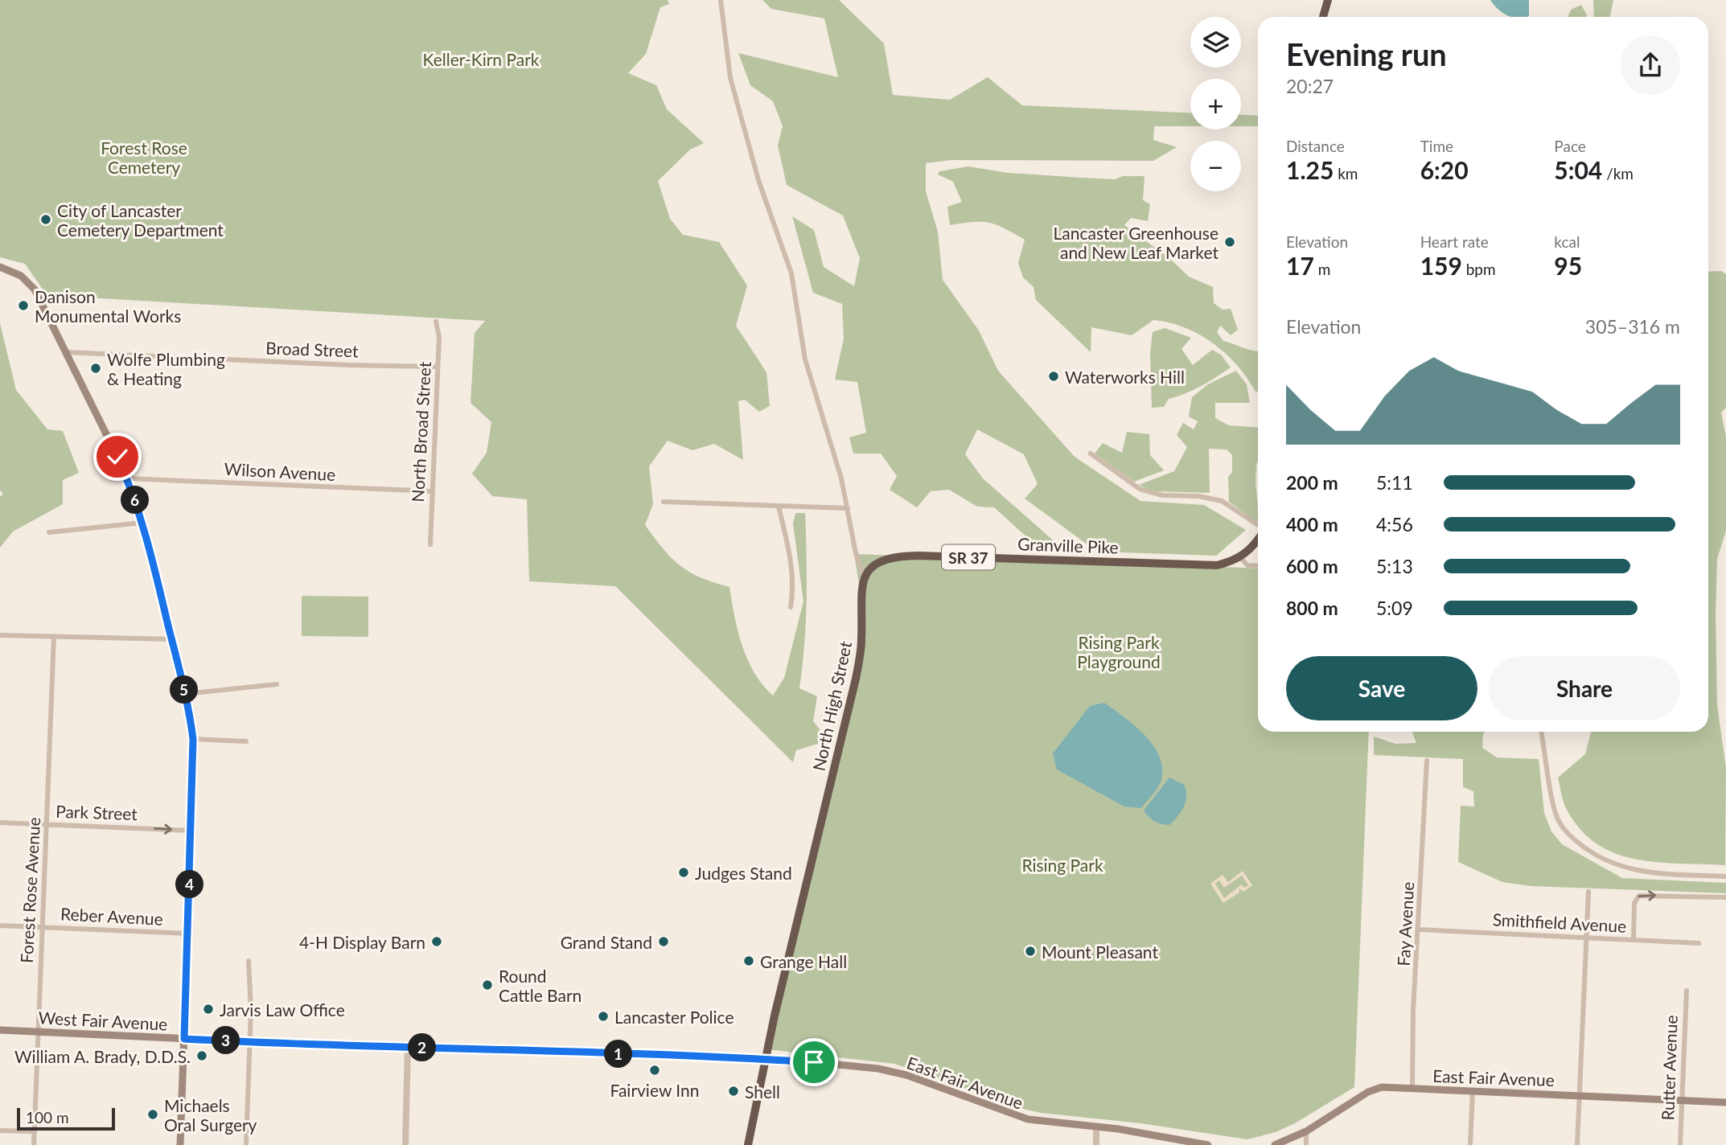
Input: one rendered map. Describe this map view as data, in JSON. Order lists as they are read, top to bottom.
{
  "streets": {
    "highway": ["Granville Pike", "SR 37", "North High Street"],
    "main road": ["West Fair Avenue", "East Fair Avenue"],
    "street": [
      "Broad Street",
      "North Broad Street",
      "Wilson Avenue",
      "Park Street",
      "Forest Rose Avenue",
      "Reber Avenue",
      "Smithfield Avenue",
      "Fay Avenue",
      "Rutter Avenue"
    ]
  },
  "crossings": [
    ["Broad Street", "North Broad Street"],
    ["North Broad Street", "Wilson Avenue"],
    ["Granville Pike", "North High Street"],
    ["North High Street", "East Fair Avenue"],
    ["Park Street", "Forest Rose Avenue"],
    ["Forest Rose Avenue", "Reber Avenue"],
    ["Forest Rose Avenue", "West Fair Avenue"],
    ["Smithfield Avenue", "Fay Avenue"],
    ["Fay Avenue", "East Fair Avenue"],
    ["West Fair Avenue", "East Fair Avenue"],
    ["Rutter Avenue", "East Fair Avenue"]
  ],
  "one_way": ["Park Street"],
  "parks": [
    "Keller-Kirn Park",
    "Forest Rose Cemetery",
    "Rising Park Playground",
    "Rising Park"
  ],
  "places": [
    "City of Lancaster Cemetery Department",
    "Lancaster Greenhouse and New Leaf Market",
    "Danison Monumental Works",
    "Wolfe Plumbing & Heating",
    "Waterworks Hill",
    "Judges Stand",
    "4-H Display Barn",
    "Grand Stand",
    "Mount Pleasant",
    "Grange Hall",
    "Round Cattle Barn",
    "Jarvis Law Office",
    "Lancaster Police",
    "William A. Brady, D.D.S.",
    "Fairview Inn",
    "Shell",
    "Michaels Oral Surgery"
  ],
  "scale_bar": "100 m",
  "page": {
    "map_buttons": ["+", "−"],
    "heading": ["Evening run", "20:27"],
    "stats": [
      ["Distance", "1.25 km"],
      ["Time", "6:20"],
      ["Pace", "5:04 /km"],
      ["Elevation", "17 m"],
      ["Heart rate", "159 bpm"],
      ["kcal", "95"]
    ],
    "chart": ["Elevation", "305–316 m"],
    "list": [
      {
        "name": "200 m",
        "note": "5:11"
      },
      {
        "name": "400 m",
        "note": "4:56"
      },
      {
        "name": "600 m",
        "note": "5:13"
      },
      {
        "name": "800 m",
        "note": "5:09"
      }
    ],
    "pins": [
      "6",
      "5",
      "4",
      "3",
      "2",
      "1"
    ],
    "buttons": ["Save", "Share"],
    "scale": "100 m"
  }
}
